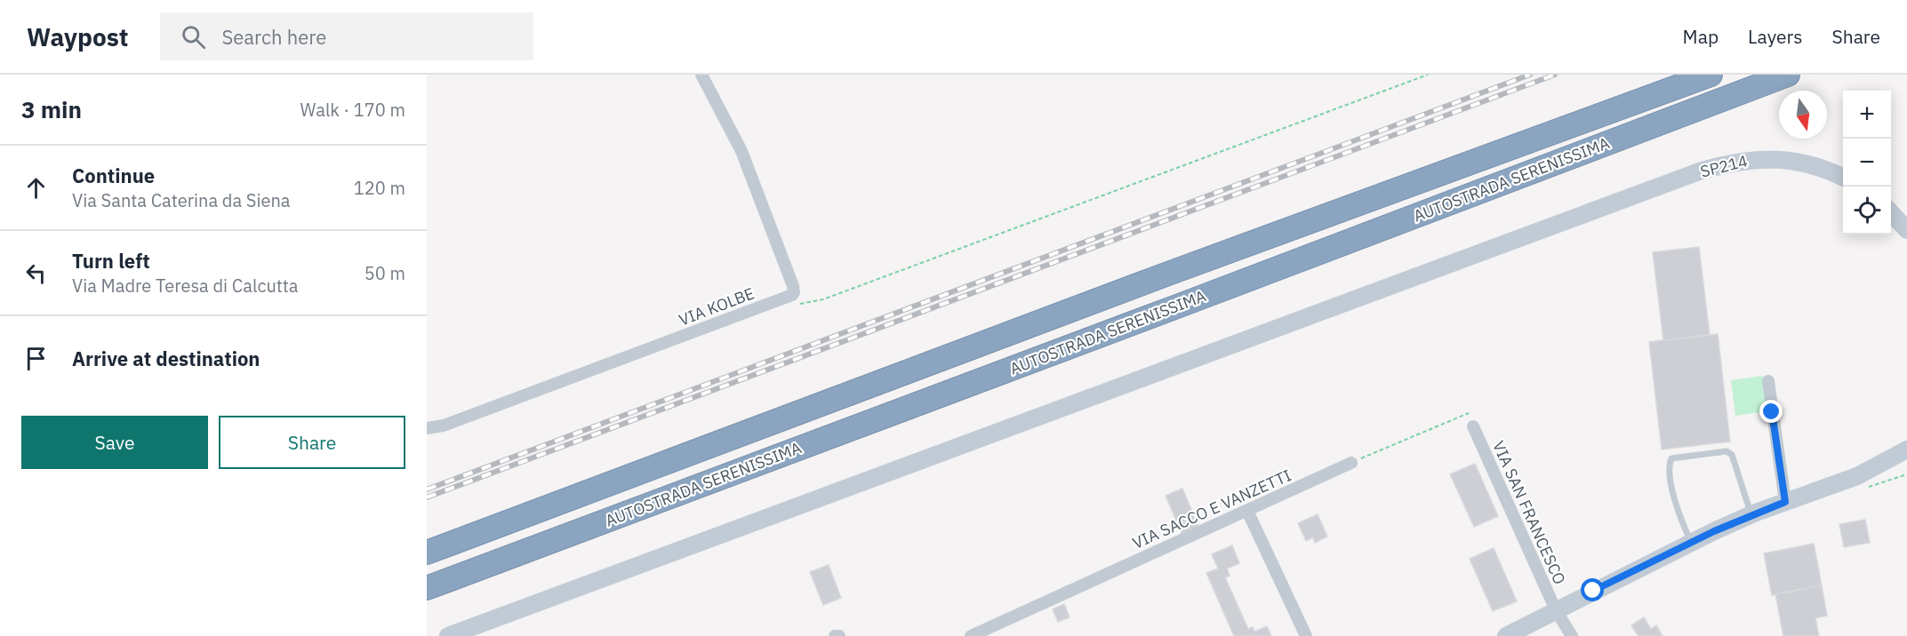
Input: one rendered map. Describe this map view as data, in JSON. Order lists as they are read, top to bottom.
{
  "streets": {
    "highway": ["AUTOSTRADA SERENISSIMA"],
    "street": [
      "SP214",
      "VIA KOLBE",
      "VIA SACCO E VANZETTI",
      "VIA SAN FRANCESCO"
    ]
  },
  "north": "bottom",
  "page": {
    "header": "Waypost",
    "search": "Search here",
    "nav": ["Map", "Layers", "Share"],
    "heading": ["3 min", "Walk · 170 m"],
    "map_buttons": ["+", "−"],
    "list": [
      ["Continue", "Via Santa Caterina da Siena", "120 m"],
      ["Turn left", "Via Madre Teresa di Calcutta", "50 m"],
      "Arrive at destination"
    ],
    "buttons": ["Save", "Share"]
  }
}
